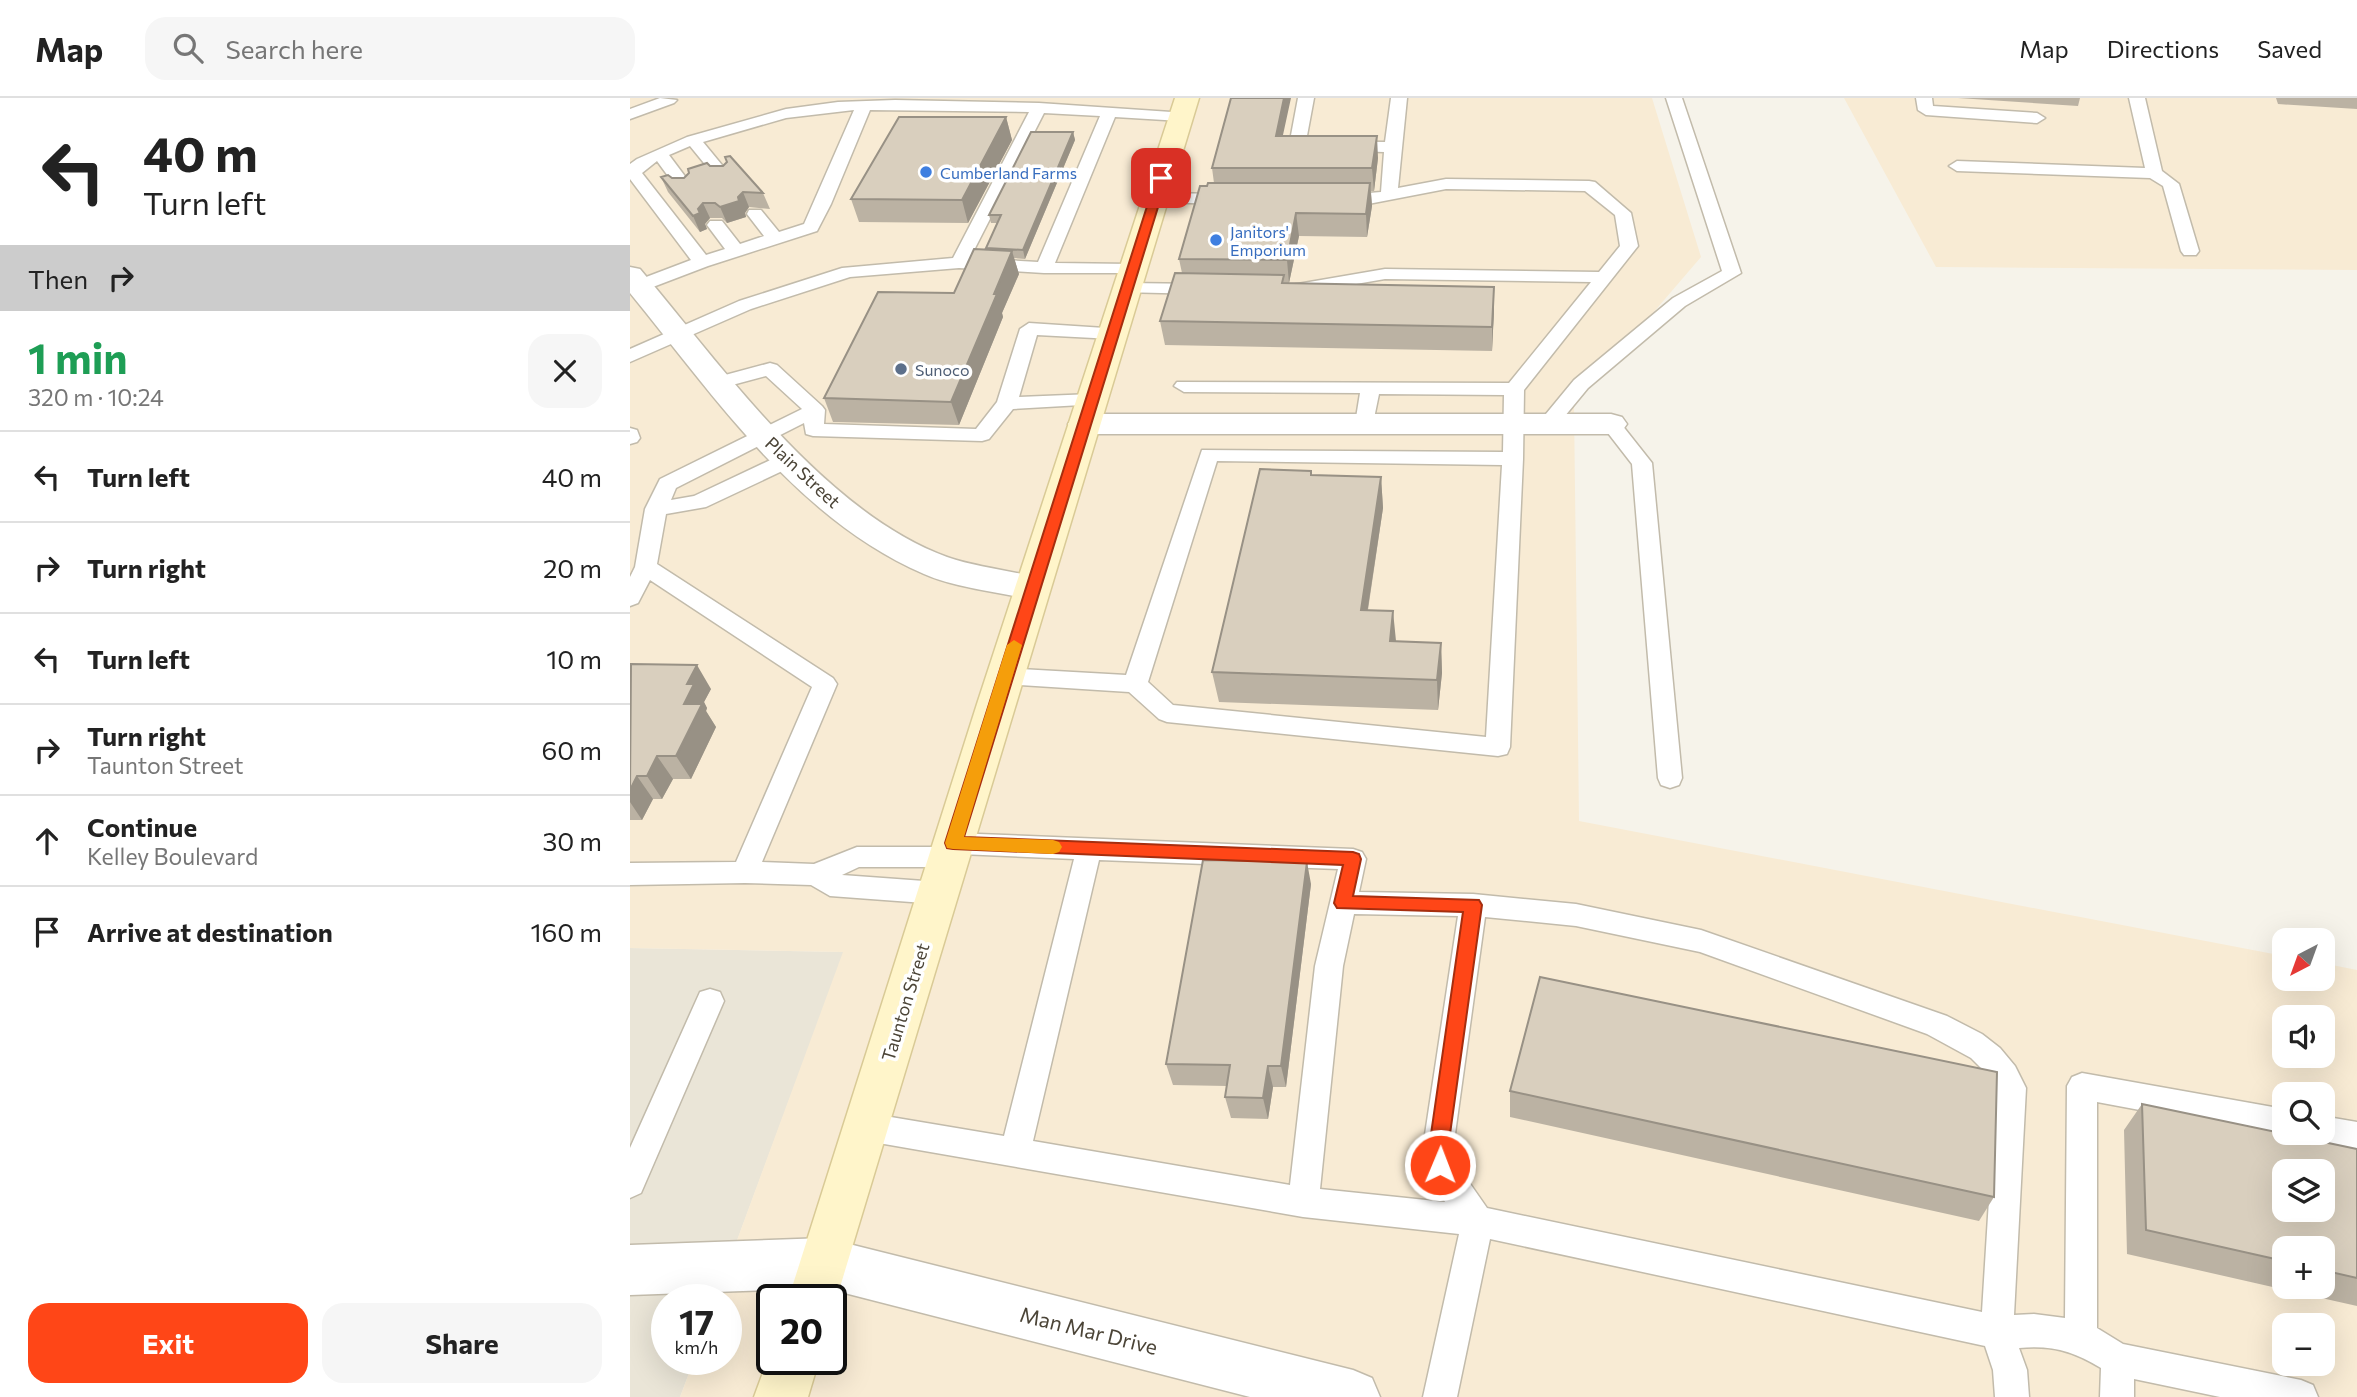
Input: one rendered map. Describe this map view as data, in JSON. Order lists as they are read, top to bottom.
{
  "streets": {
    "main road": ["Taunton Street"],
    "street": ["Plain Street", "Man Mar Drive"]
  },
  "crossings": [
    ["Plain Street", "Taunton Street"],
    ["Taunton Street", "Man Mar Drive"]
  ],
  "places": ["Cumberland Farms", "Janitors' Emporium", "Sunoco"],
  "north": "bottom left",
  "page": {
    "header": "Map",
    "search": "Search here",
    "nav": ["Map", "Directions", "Saved"],
    "turn": ["40 m", "Turn left"],
    "then": "Then",
    "heading": ["1 min", "320 m · 10:24"],
    "list": [
      {
        "name": "Turn left",
        "value": "40 m"
      },
      {
        "name": "Turn right",
        "value": "20 m"
      },
      {
        "name": "Turn left",
        "value": "10 m"
      },
      {
        "name": "Turn right",
        "note": "Taunton Street",
        "value": "60 m"
      },
      {
        "name": "Continue",
        "note": "Kelley Boulevard",
        "value": "30 m"
      },
      {
        "name": "Arrive at destination",
        "value": "160 m"
      }
    ],
    "map_buttons": ["+", "−"],
    "speed": "17 km/h",
    "limit": "20",
    "buttons": ["Exit", "Share"]
  }
}
